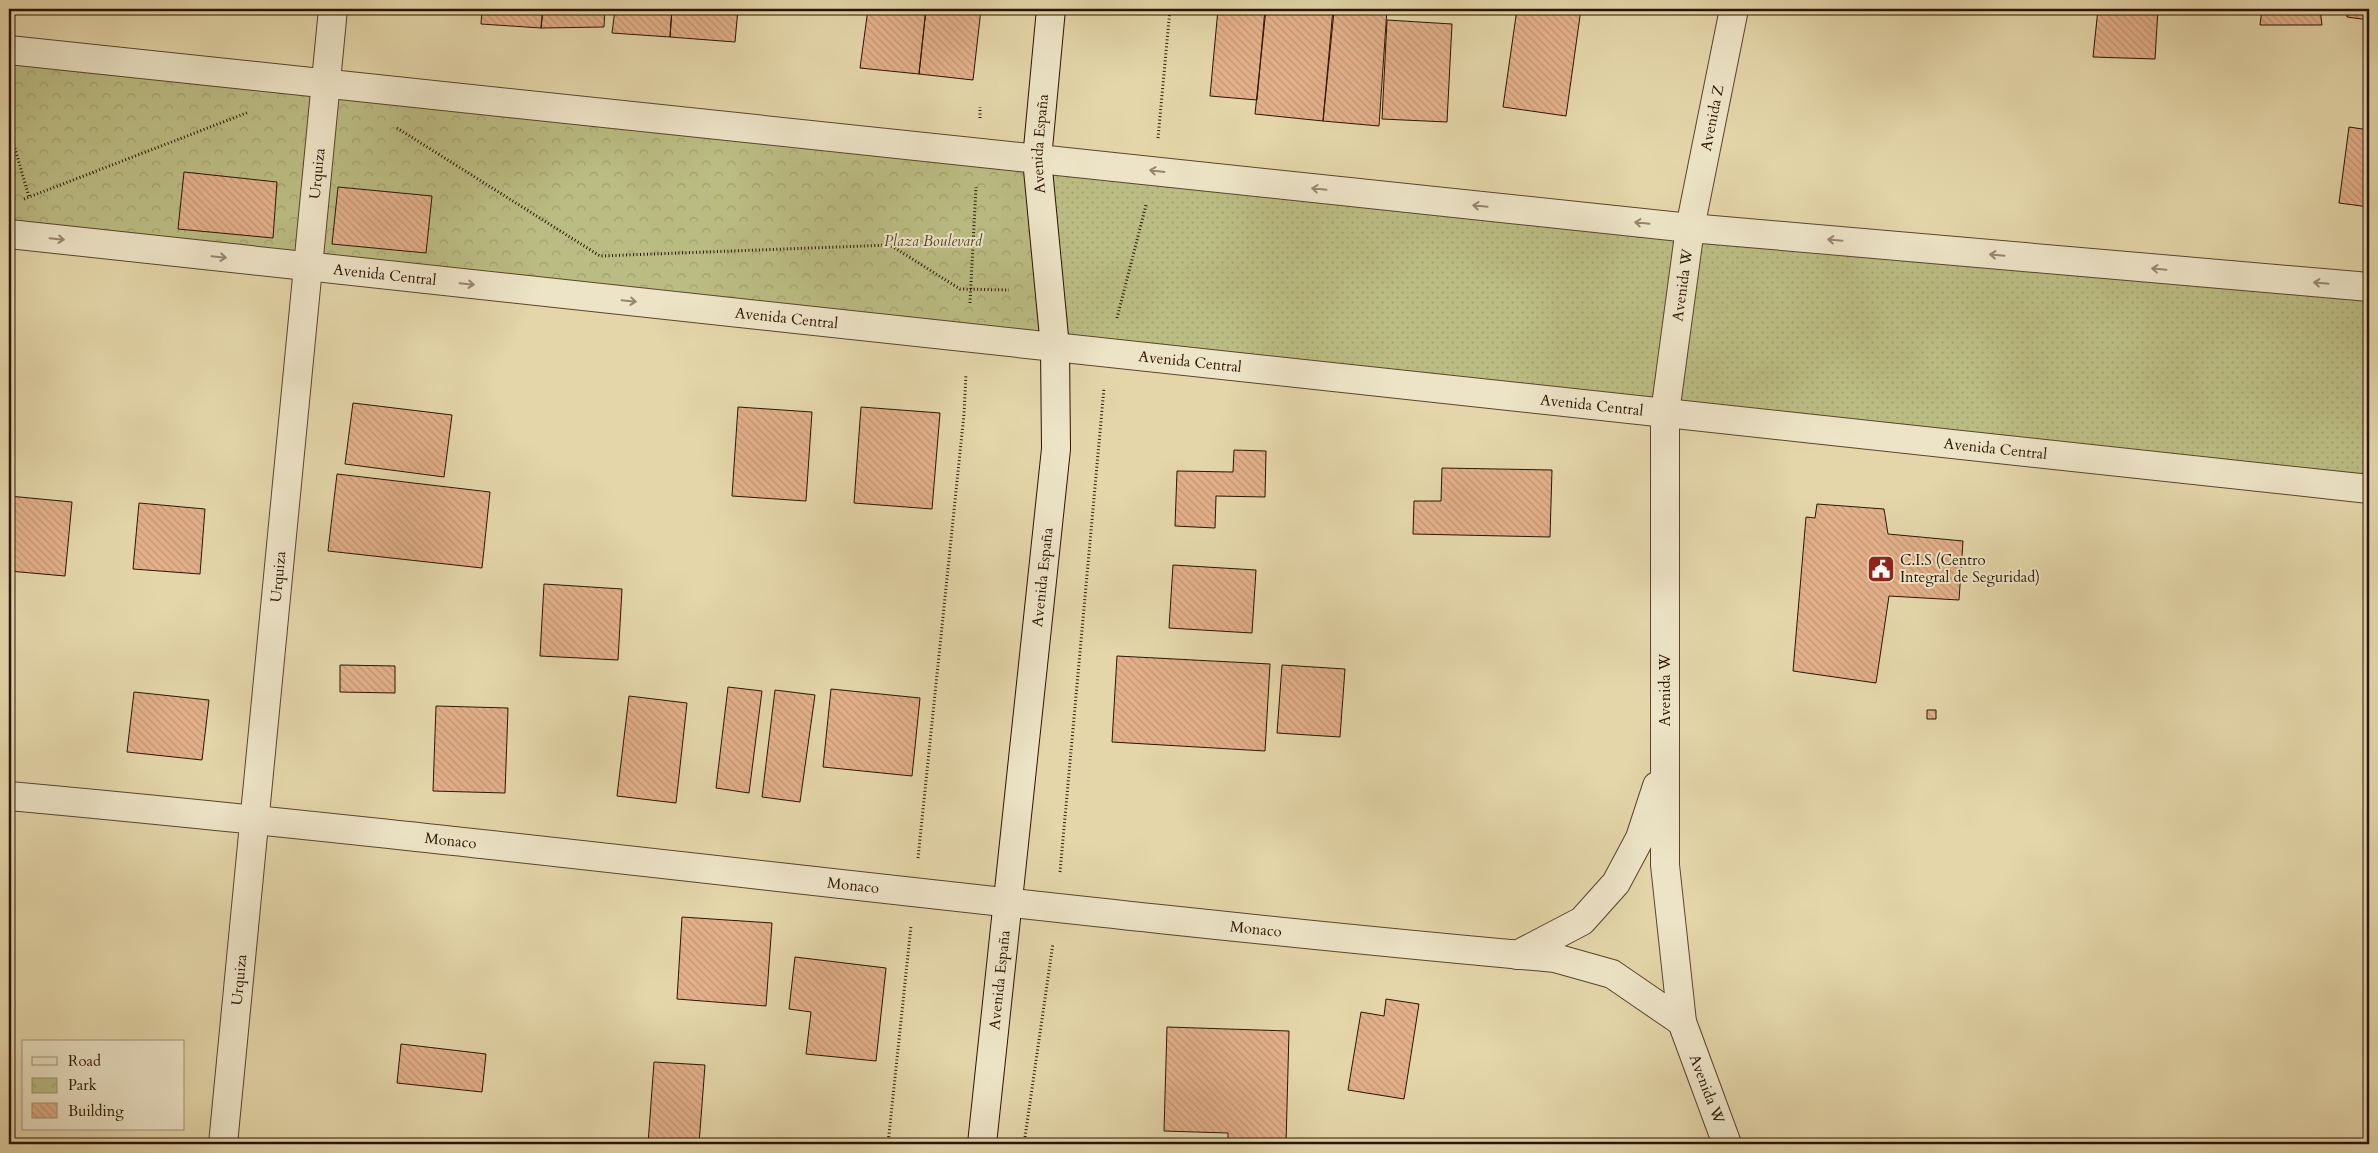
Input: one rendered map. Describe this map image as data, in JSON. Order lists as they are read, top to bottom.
{
  "streets": {
    "street": [
      "Avenida Z",
      "Avenida España",
      "Urquiza",
      "Avenida Central",
      "Avenida W",
      "Monaco"
    ]
  },
  "crossings": [
    ["Avenida Z", "Avenida W"],
    ["Avenida España", "Avenida Central"],
    ["Avenida España", "Monaco"],
    ["Urquiza", "Avenida Central"],
    ["Urquiza", "Monaco"],
    ["Avenida Central", "Avenida W"],
    ["Avenida W", "Monaco"]
  ],
  "parks": ["Plaza Boulevard"],
  "places": {
    "public building": ["C.I.S (Centro Integral de Seguridad)"]
  },
  "legend": ["Road", "Park", "Building"]
}
